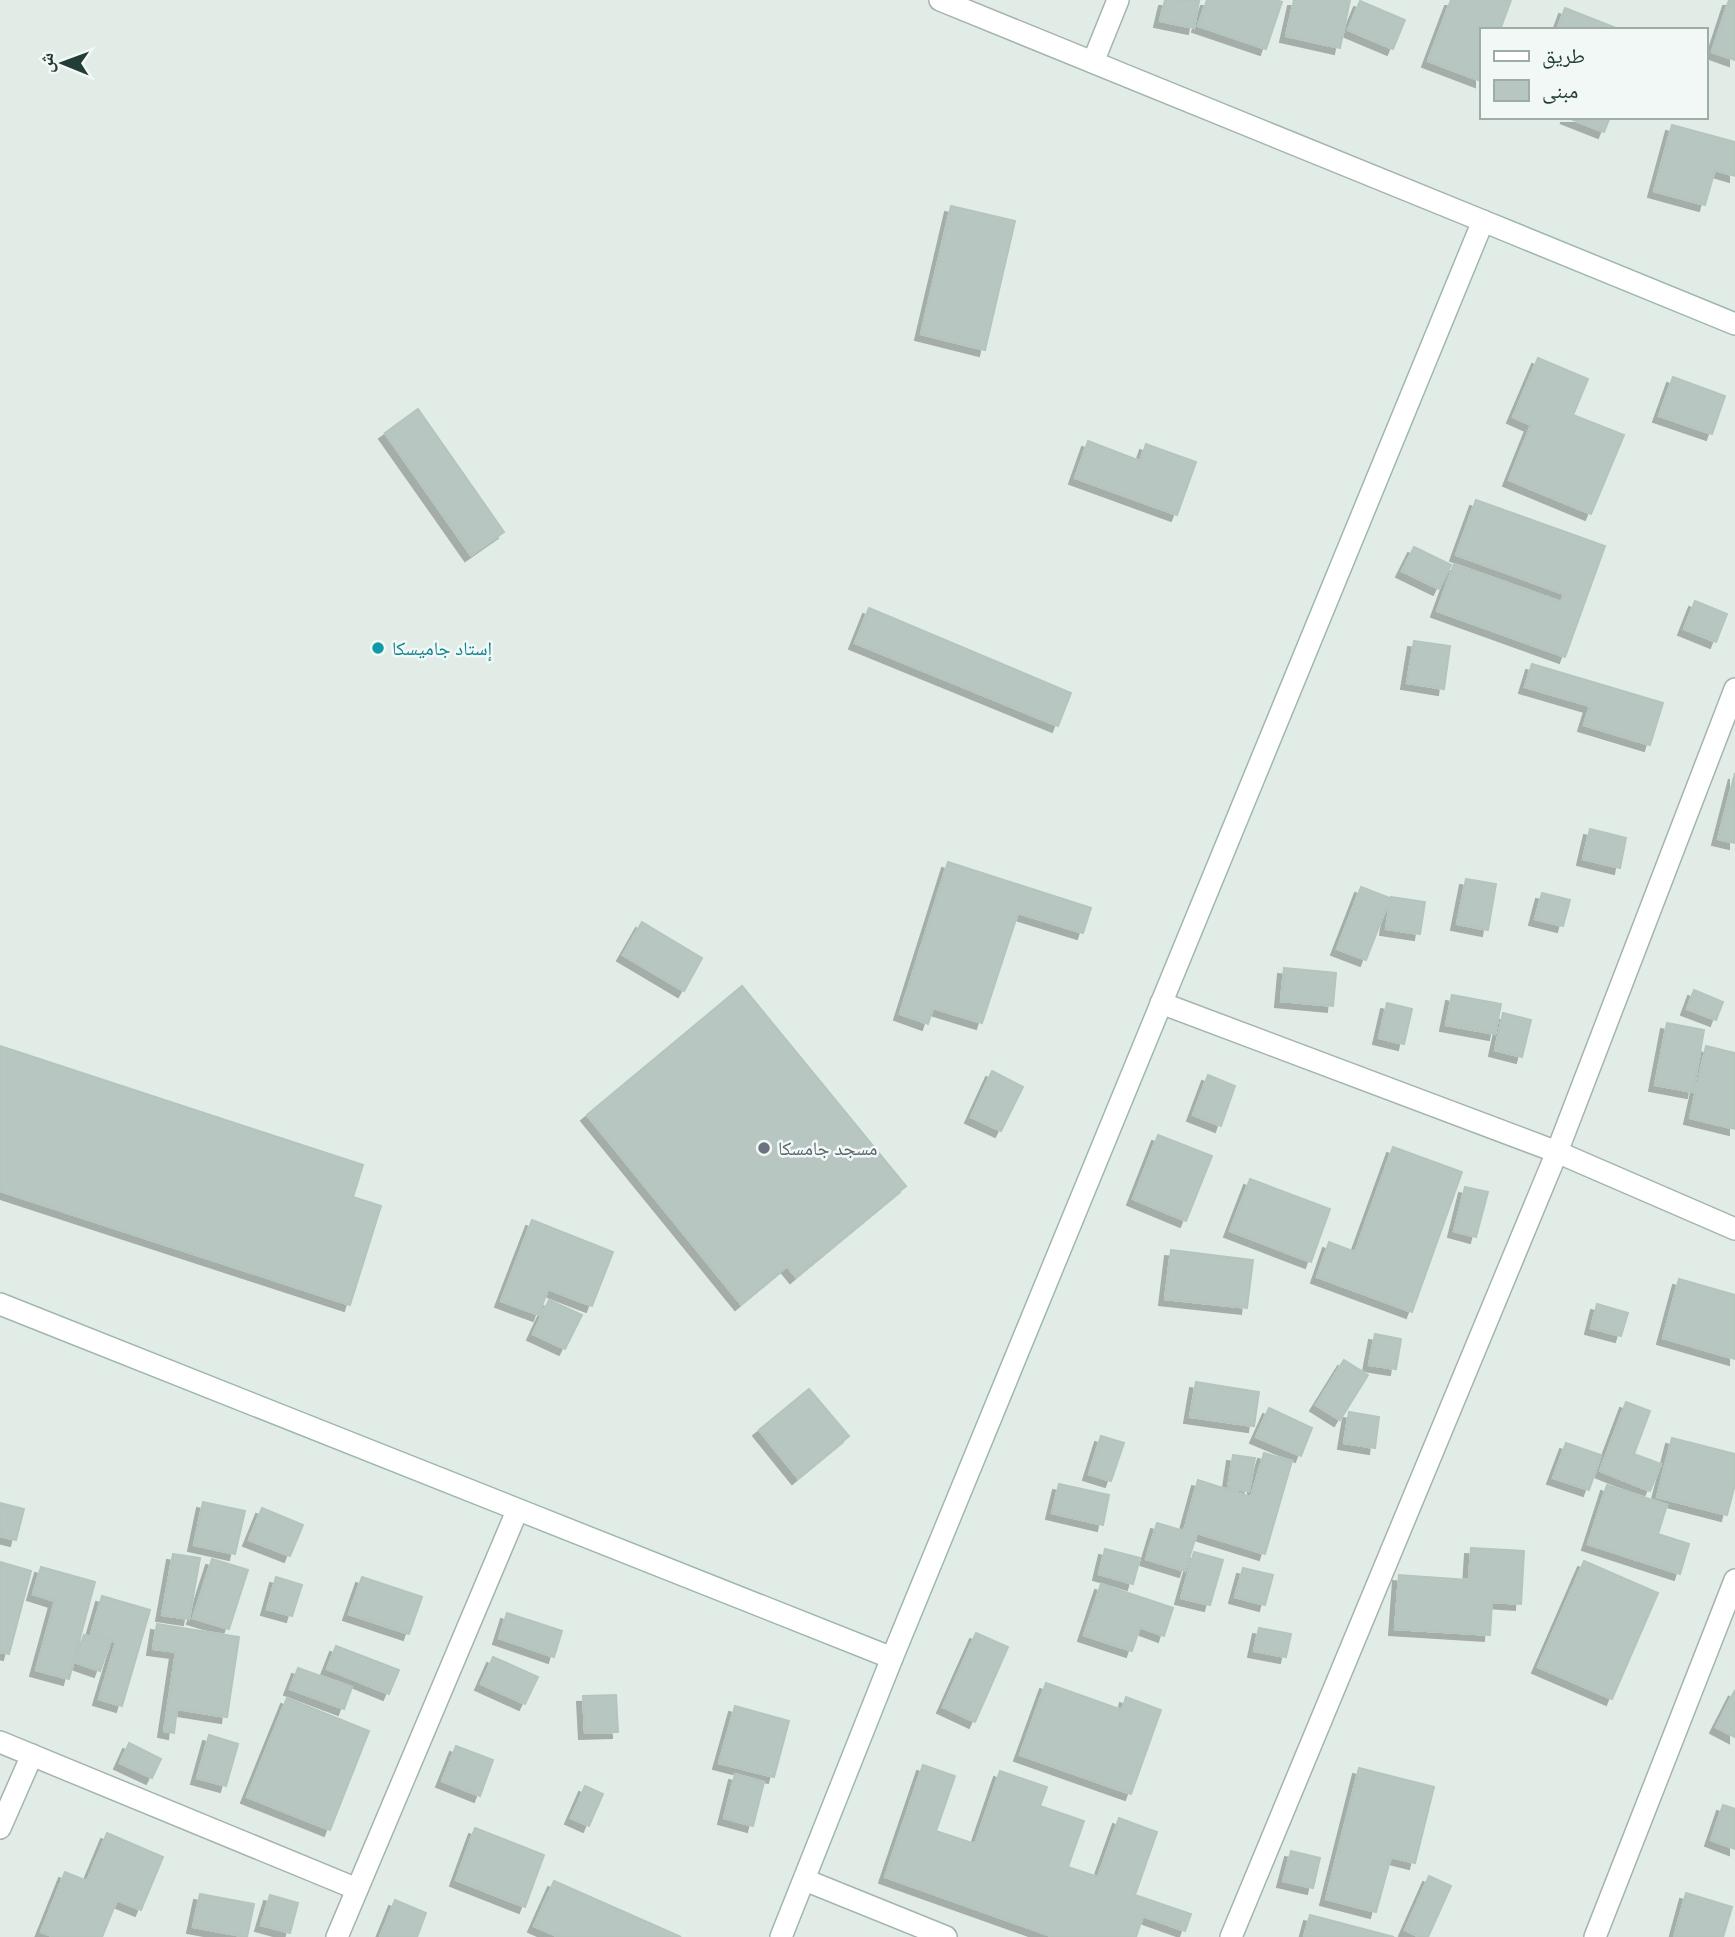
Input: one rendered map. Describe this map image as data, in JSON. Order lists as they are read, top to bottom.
{
  "places": ["إستاد جاميسكا", "مسجد جامسكا"],
  "legend": ["طريق", "مبنى"],
  "north": "left"
}
